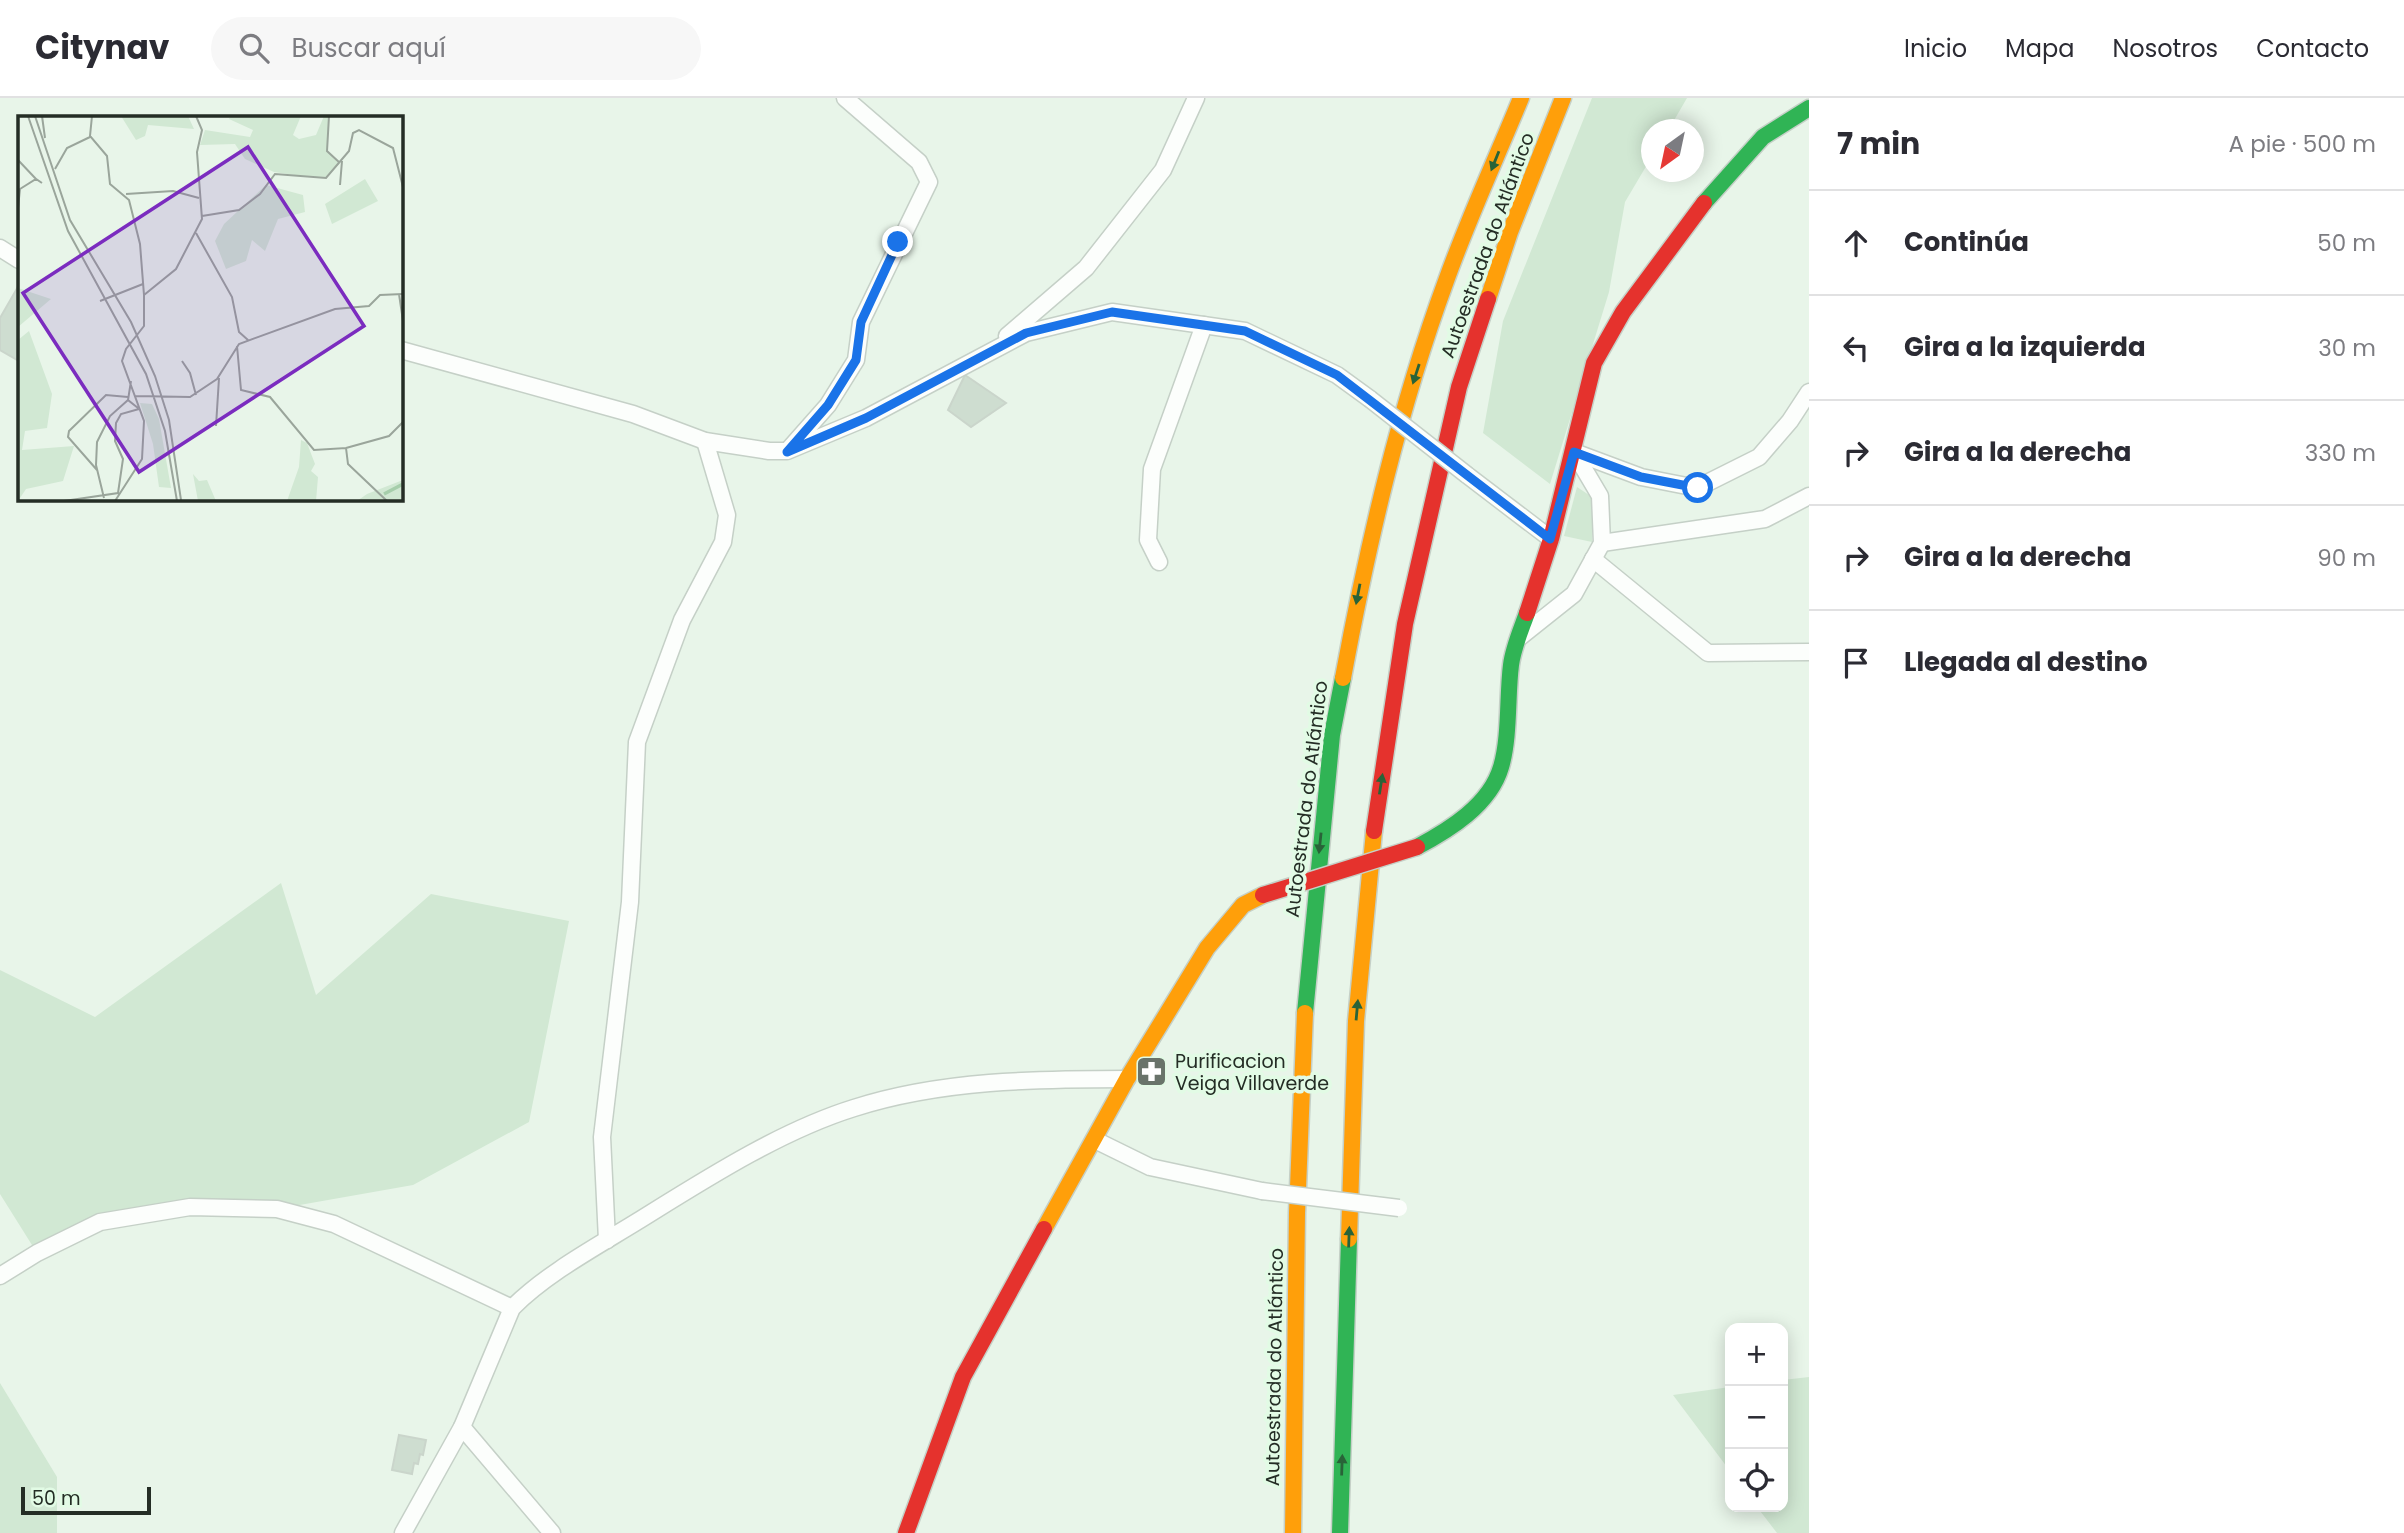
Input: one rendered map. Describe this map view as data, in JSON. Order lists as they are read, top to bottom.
{
  "streets": {
    "main road": ["Autoestrada do Atlántico"]
  },
  "places": {
    "pharmacy": ["Purificacion Veiga Villaverde"]
  },
  "scale_bar": "50 m",
  "north": "bottom left",
  "page": {
    "header": "Citynav",
    "search": "Buscar aquí",
    "nav": [
      "Inicio",
      "Mapa",
      "Nosotros",
      "Contacto"
    ],
    "heading": ["7 min", "A pie · 500 m"],
    "list": [
      ["Continúa", "50 m"],
      ["Gira a la izquierda", "30 m"],
      ["Gira a la derecha", "330 m"],
      ["Gira a la derecha", "90 m"],
      "Llegada al destino"
    ],
    "map_buttons": ["+", "−"],
    "scale": "50 m"
  }
}
